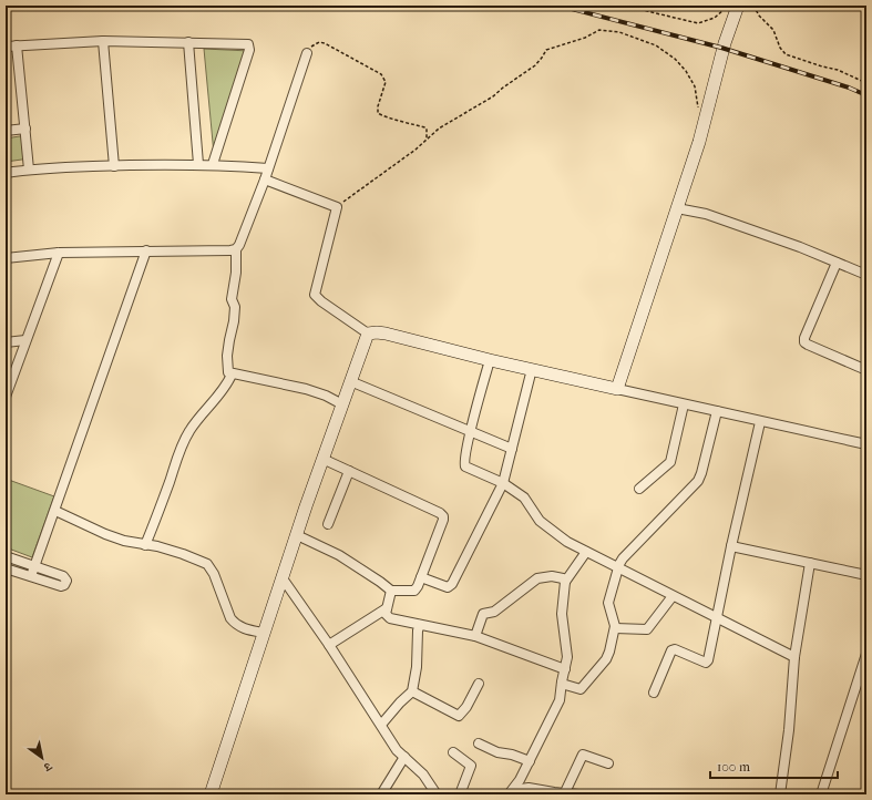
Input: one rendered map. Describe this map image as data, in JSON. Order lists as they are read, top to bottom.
{
  "scale_bar": "100 m",
  "north": "bottom right"
}
